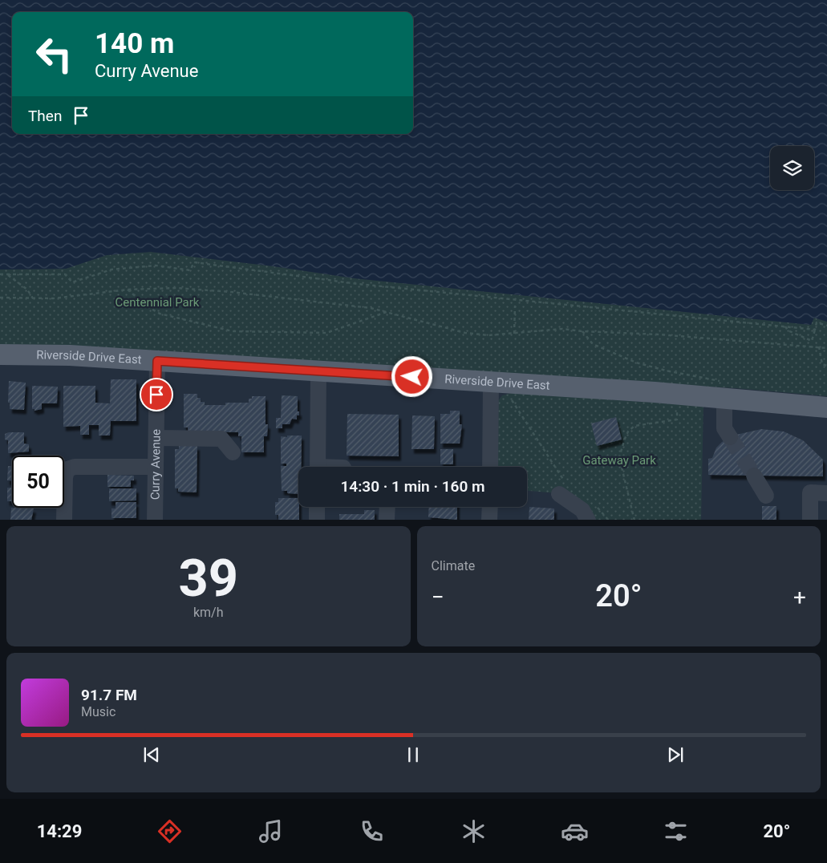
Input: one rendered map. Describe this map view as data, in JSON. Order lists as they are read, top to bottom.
{
  "streets": {
    "main road": ["Riverside Drive East"],
    "street": ["Curry Avenue"]
  },
  "crossings": [
    ["Riverside Drive East", "Curry Avenue"]
  ],
  "parks": ["Centennial Park", "Gateway Park"],
  "page": {
    "turn": ["140 m", "Curry Avenue"],
    "then": "Then",
    "limit": "50",
    "trip": "14:30 · 1 min · 160 m",
    "tile": [
      ["39", "km/h"],
      "Climate"
    ],
    "heat": ["−", "20°", "+"],
    "song": ["91.7 FM", "Music"],
    "tabs": ["14:29", "20°"]
  }
}
